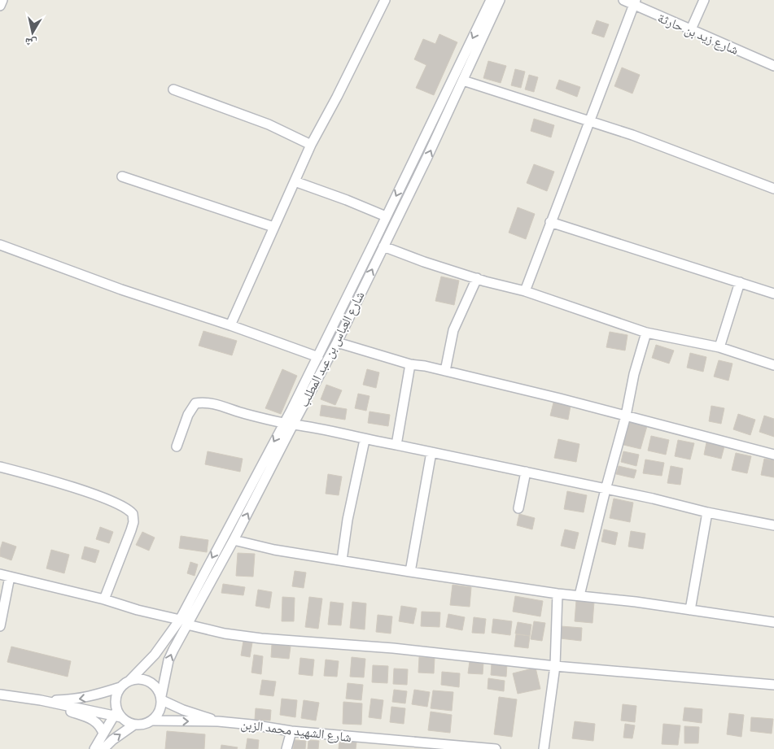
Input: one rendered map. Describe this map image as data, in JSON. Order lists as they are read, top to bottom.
{
  "streets": {
    "street": ["شارع زيد بن حارثة", "شارع العباس بن عبد المطلب", "شارع الشهيد محمد الزبن"]
  },
  "crossings": [
    ["شارع العباس بن عبد المطلب", "شارع الشهيد محمد الزبن"]
  ],
  "north": "bottom"
}
